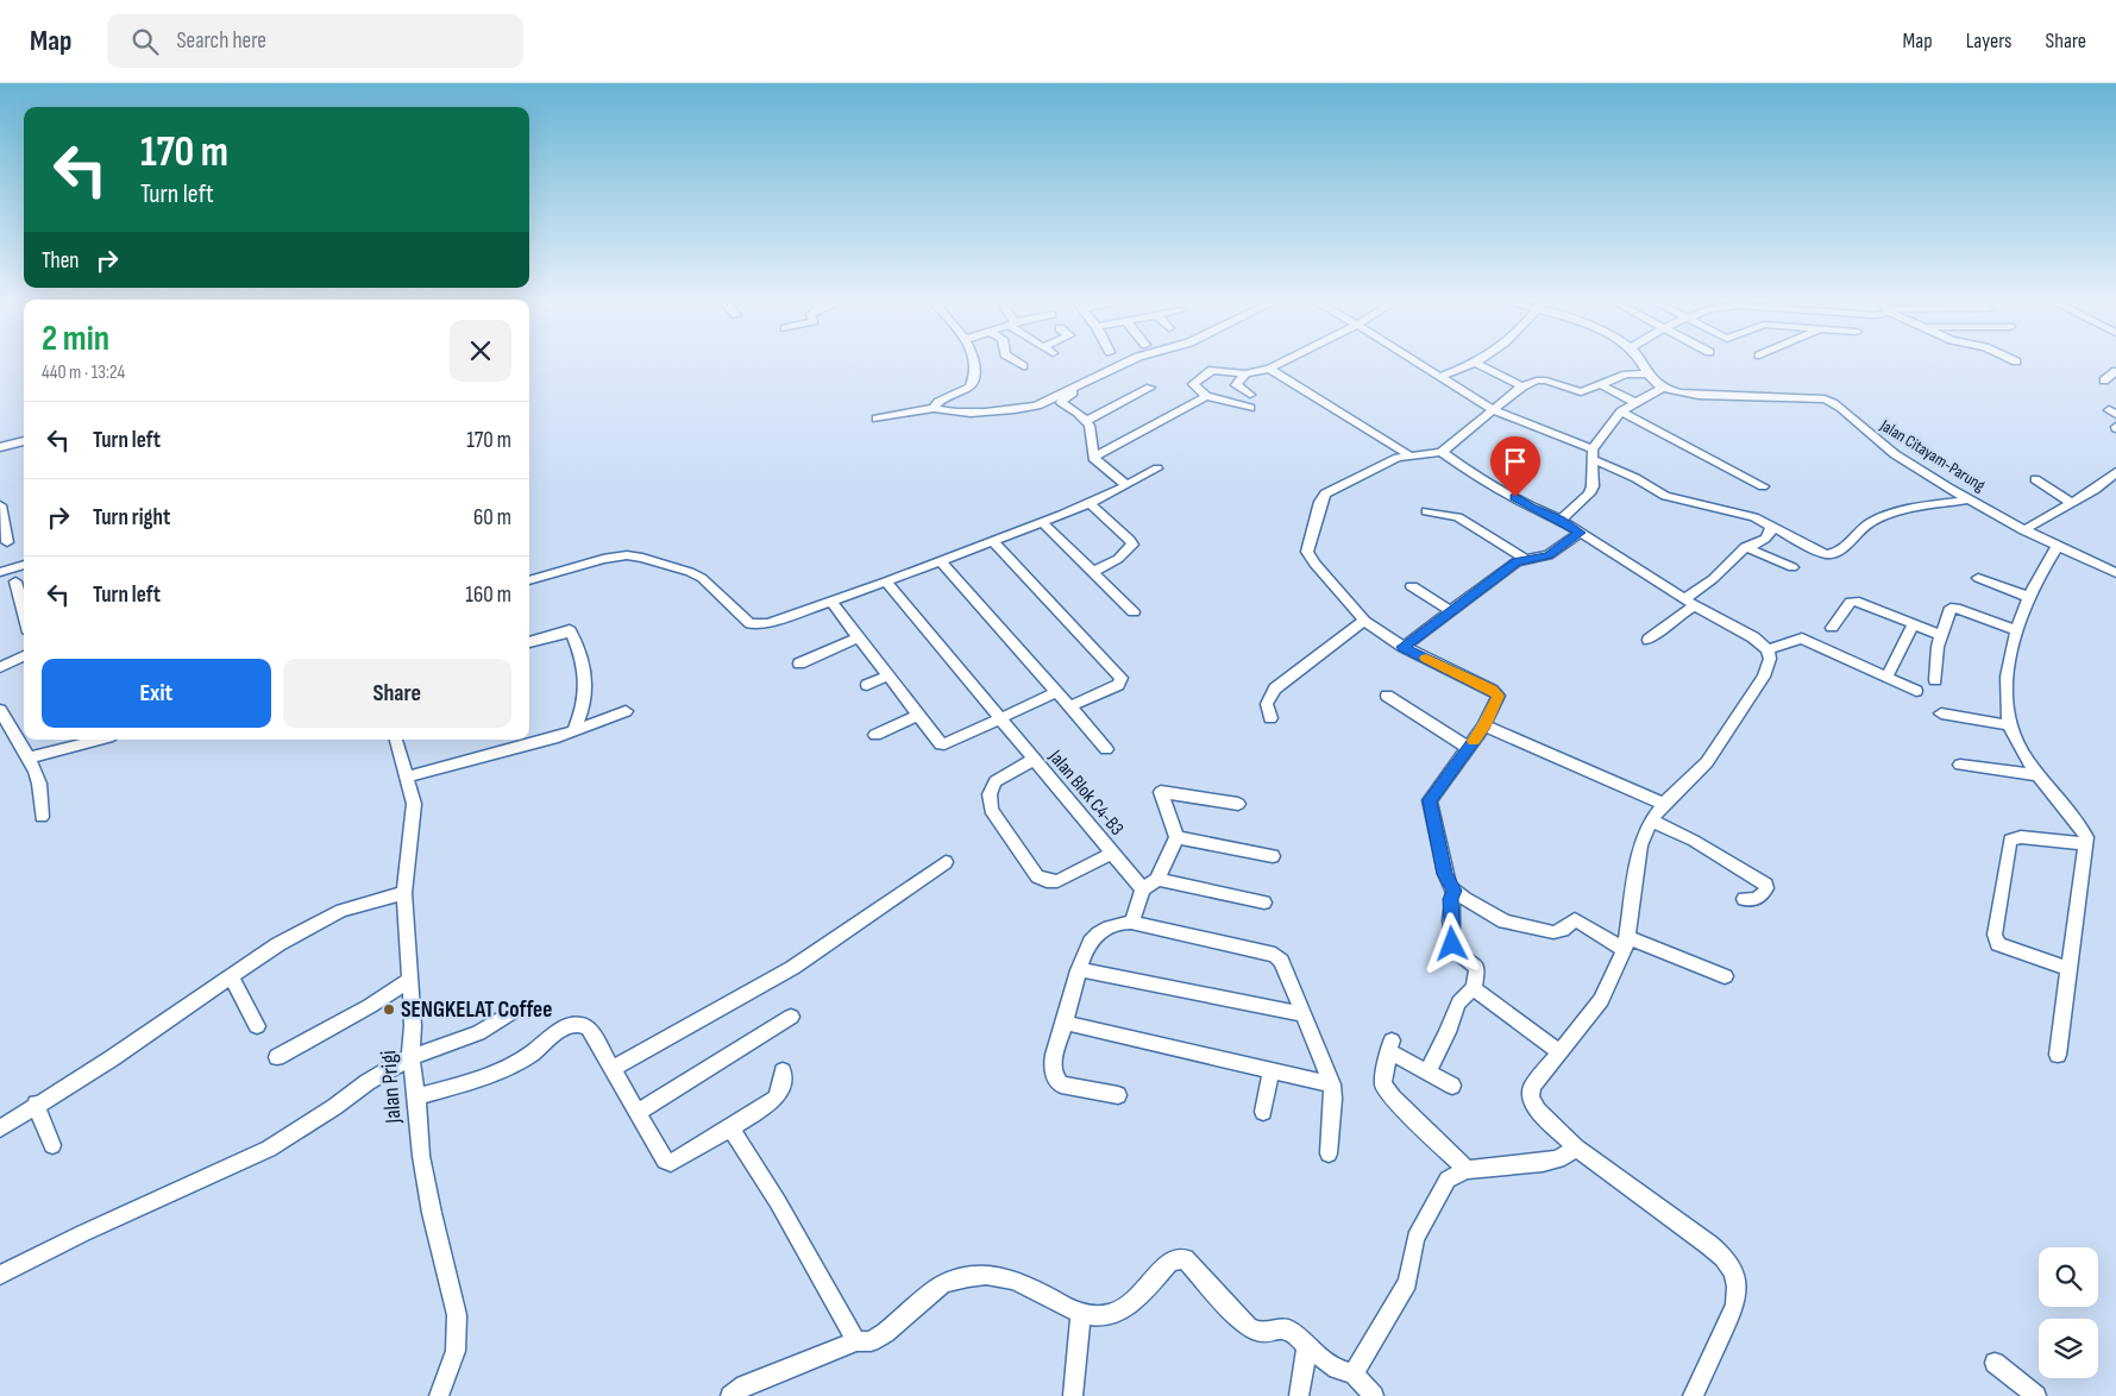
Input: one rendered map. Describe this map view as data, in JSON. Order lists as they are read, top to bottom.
{
  "streets": {
    "street": ["Jalan Citayam-Parung", "Jalan Blok C4-B3", "Jalan Prigi"]
  },
  "places": ["SENGKELAT Coffee"],
  "page": {
    "header": "Map",
    "search": "Search here",
    "nav": ["Map", "Layers", "Share"],
    "turn": ["170 m", "Turn left"],
    "then": "Then",
    "heading": ["2 min", "440 m · 13:24"],
    "list": [
      {
        "name": "Turn left",
        "value": "170 m"
      },
      {
        "name": "Turn right",
        "value": "60 m"
      },
      {
        "name": "Turn left",
        "value": "160 m"
      }
    ],
    "buttons": ["Exit", "Share"]
  }
}
